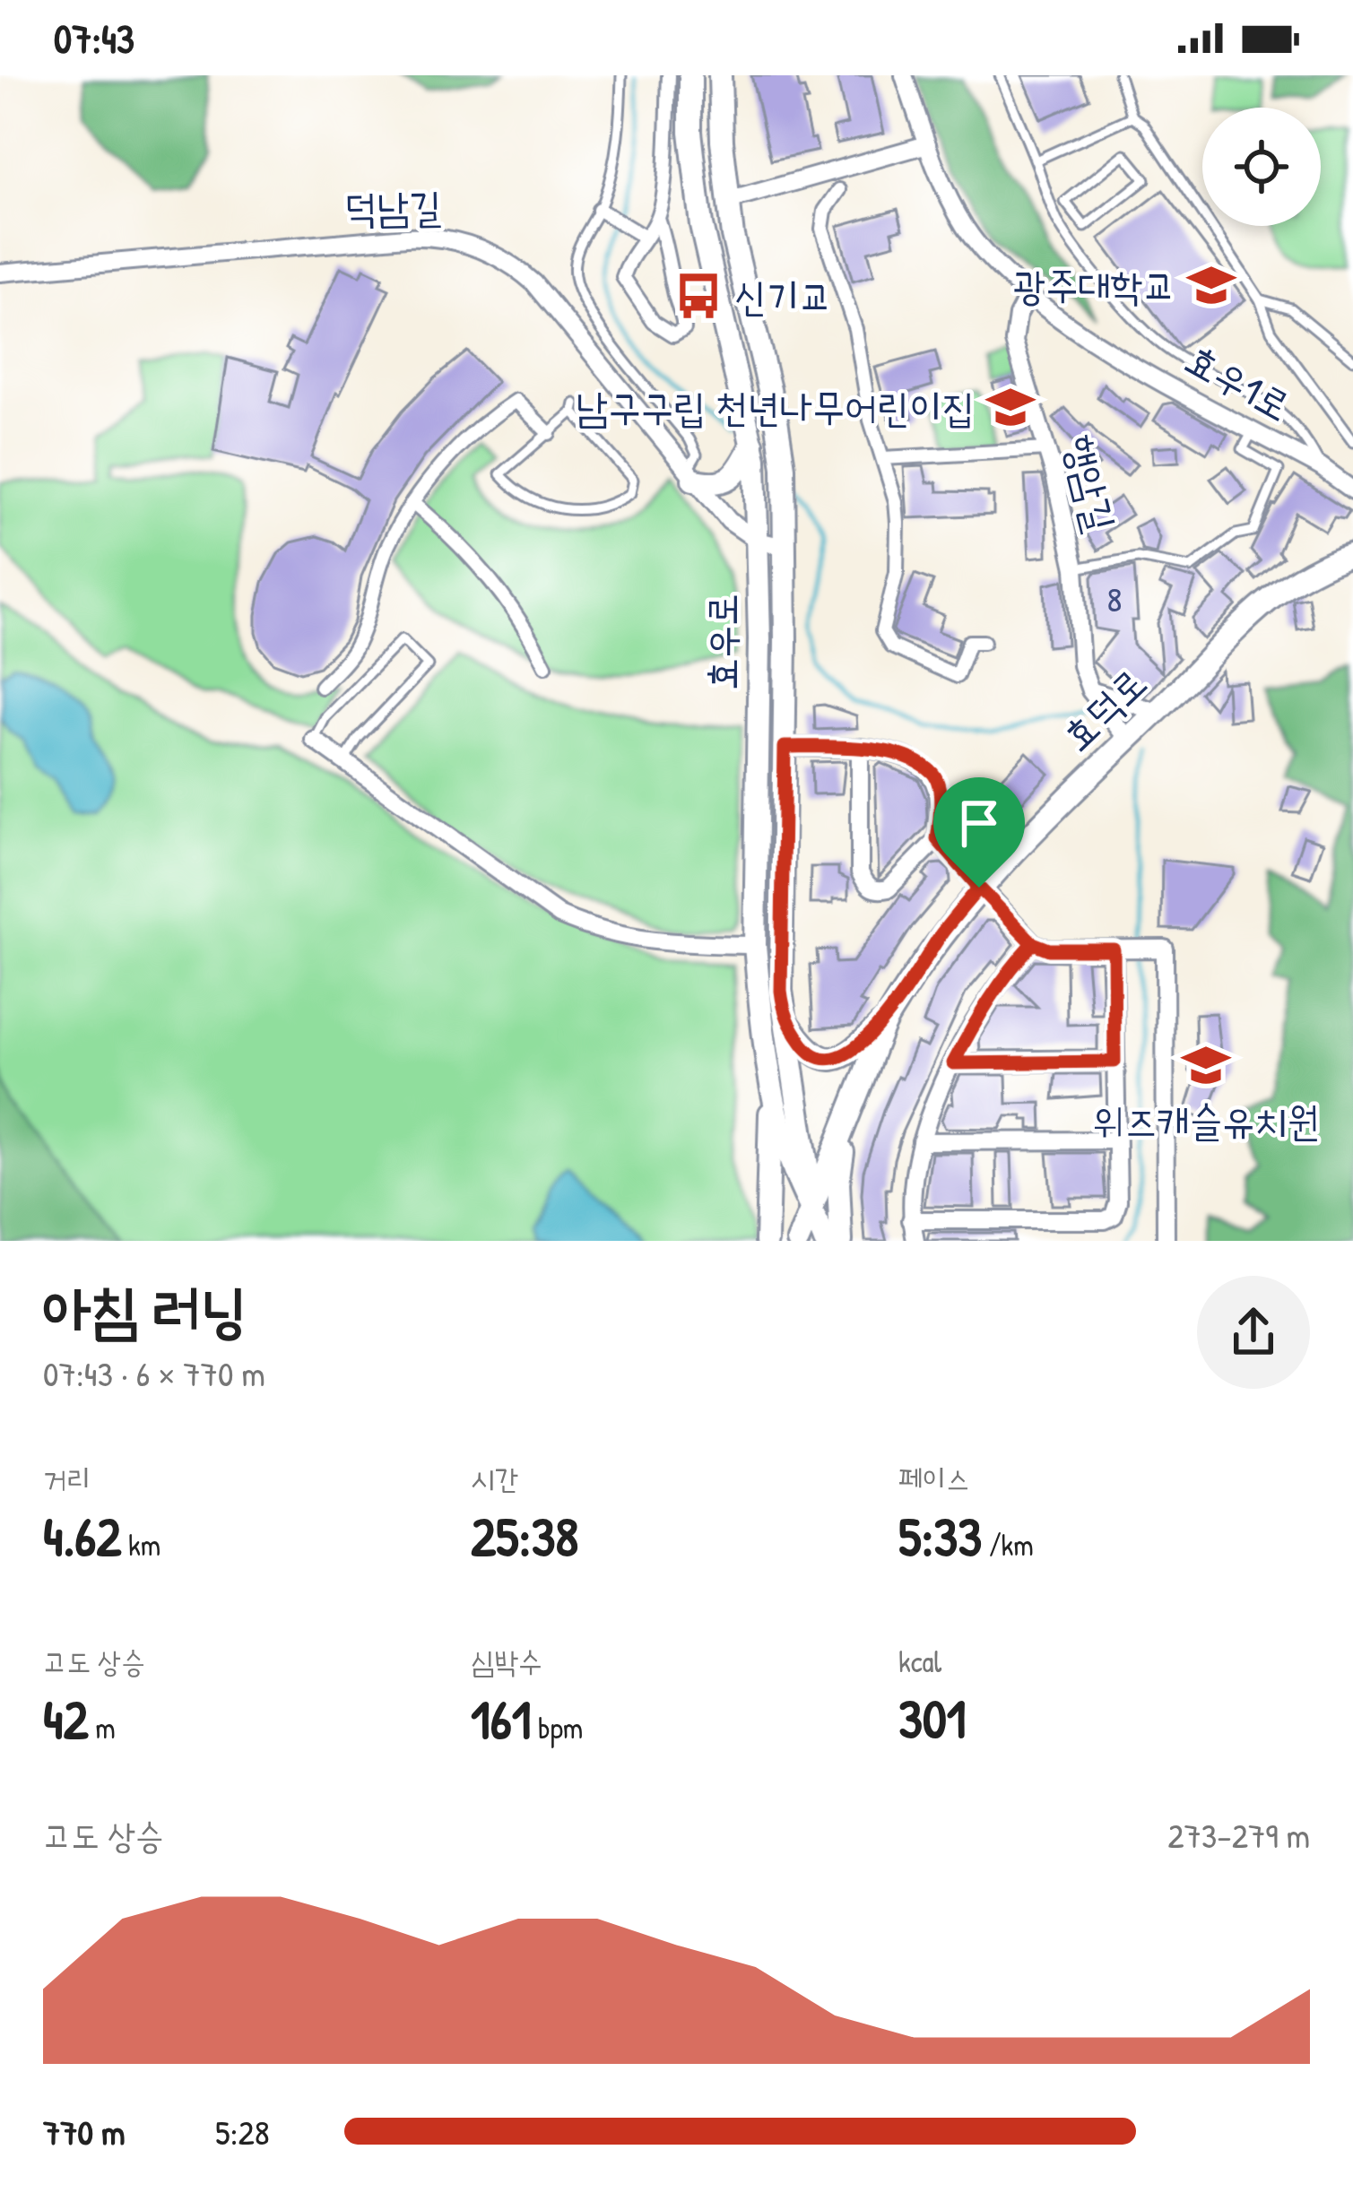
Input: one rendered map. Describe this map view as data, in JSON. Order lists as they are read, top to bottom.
{
  "streets": {
    "main road": ["효우로", "효덕로"],
    "street": ["덕남길", "효우1로", "행암길"]
  },
  "crossings": [
    ["덕남길", "효우로"],
    ["효우1로", "행암길"],
    ["행암길", "효덕로"],
    ["효우로", "효덕로"]
  ],
  "places": {
    "school or university": ["광주대학교", "남구구립 천년나무어린이집", "위즈캐슬유치원"],
    "bus stop": ["신기교"]
  },
  "house_numbers": ["8"],
  "page": {
    "status": "07:43",
    "heading": ["아침 러닝", "07:43 · 6 × 770 m"],
    "stats": [
      ["거리", "4.62 km"],
      ["시간", "25:38"],
      ["페이스", "5:33 /km"],
      ["고도 상승", "42 m"],
      ["심박수", "161 bpm"],
      ["kcal", "301"]
    ],
    "chart": ["고도 상승", "273–279 m"],
    "list": [
      {
        "name": "770 m",
        "note": "5:28"
      }
    ]
  }
}
